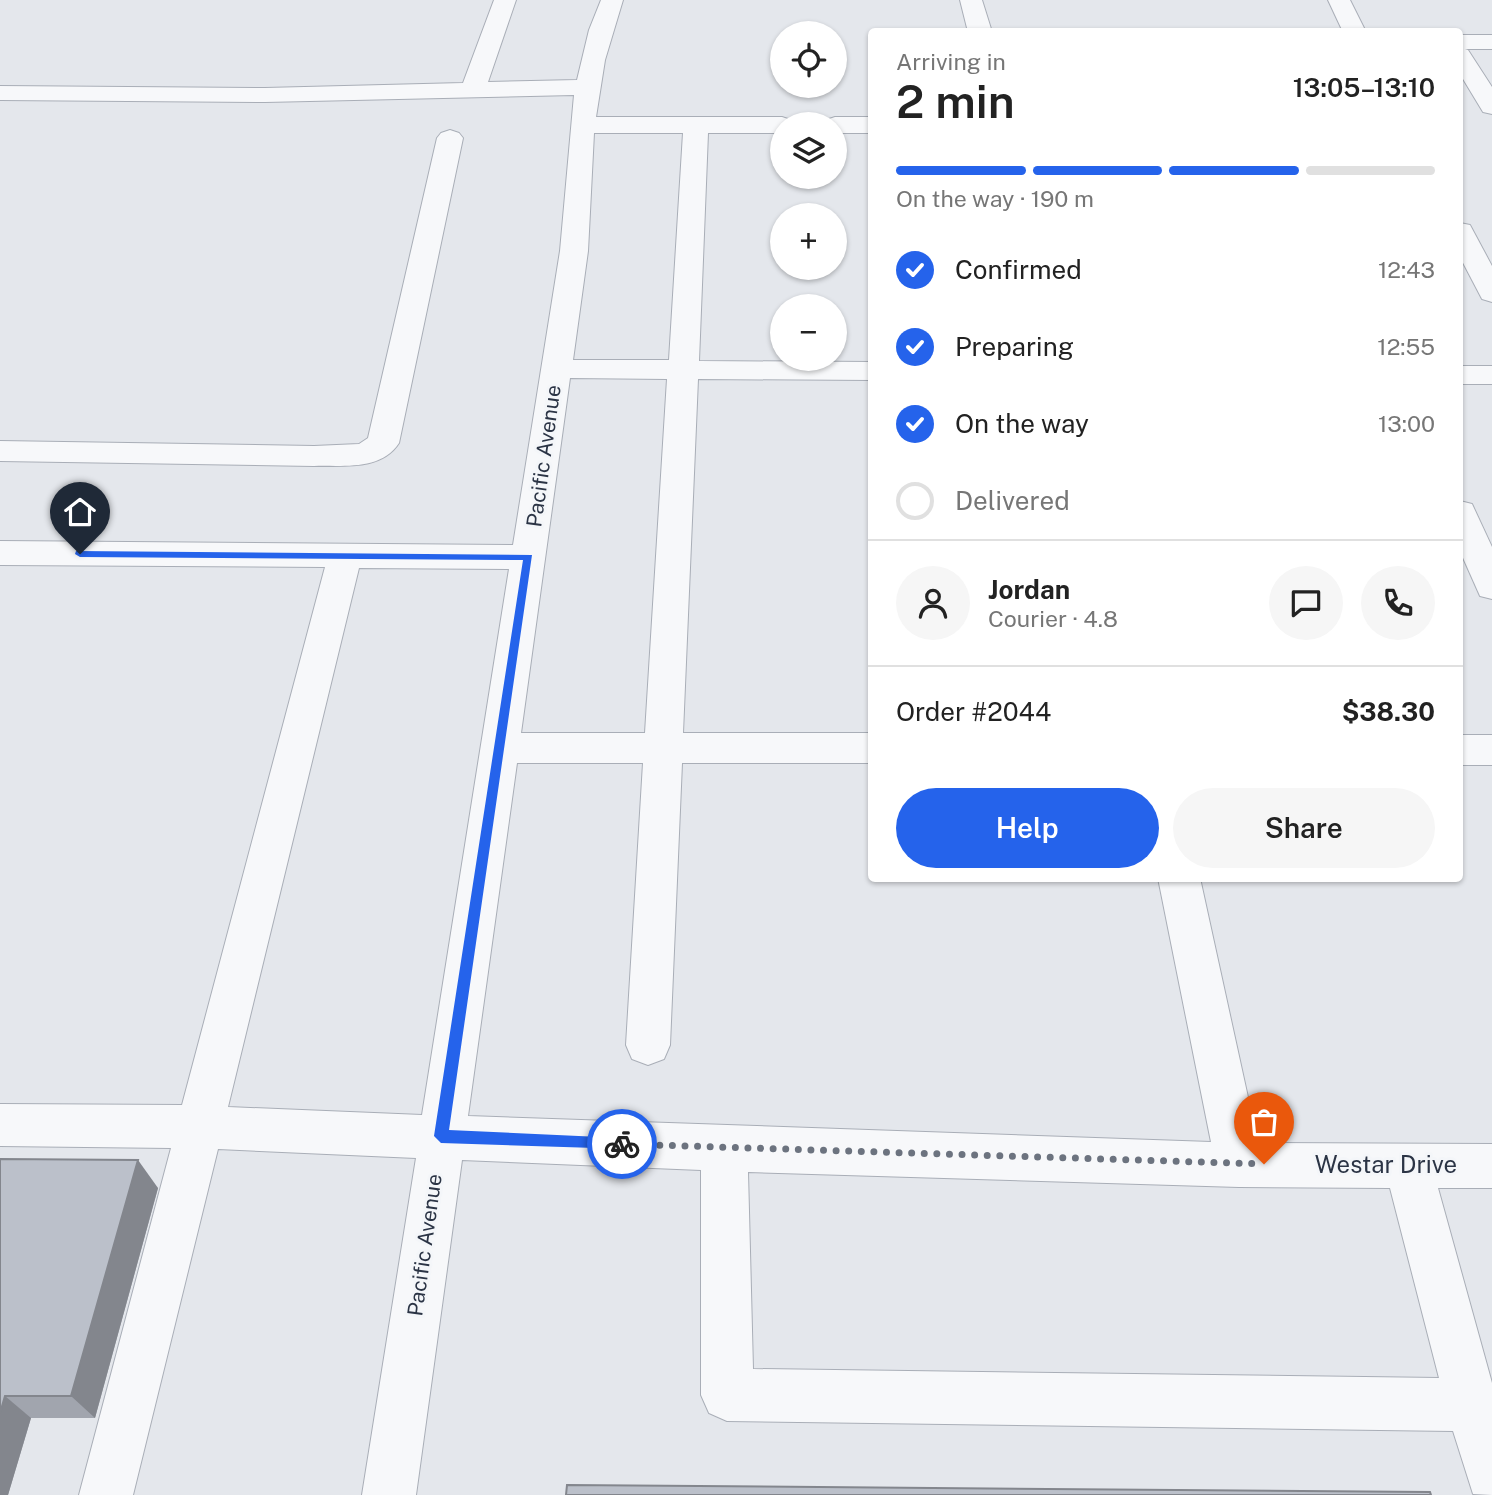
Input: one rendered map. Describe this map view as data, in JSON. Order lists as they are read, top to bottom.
{
  "streets": {
    "street": ["Pacific Avenue", "Westar Drive"]
  },
  "crossings": [
    ["Pacific Avenue", "Westar Drive"]
  ],
  "page": {
    "map_buttons": ["+", "−"],
    "heading": ["2 min", "Arriving in", "13:05–13:10"],
    "panel": [
      "Jordan",
      "Courier · 4.8",
      "Order #2044",
      "$38.30"
    ],
    "bar": "On the way · 190 m",
    "list": [
      ["Confirmed", "12:43"],
      ["Preparing", "12:55"],
      ["On the way", "13:00"],
      "Delivered"
    ],
    "buttons": ["Help", "Share"]
  }
}
